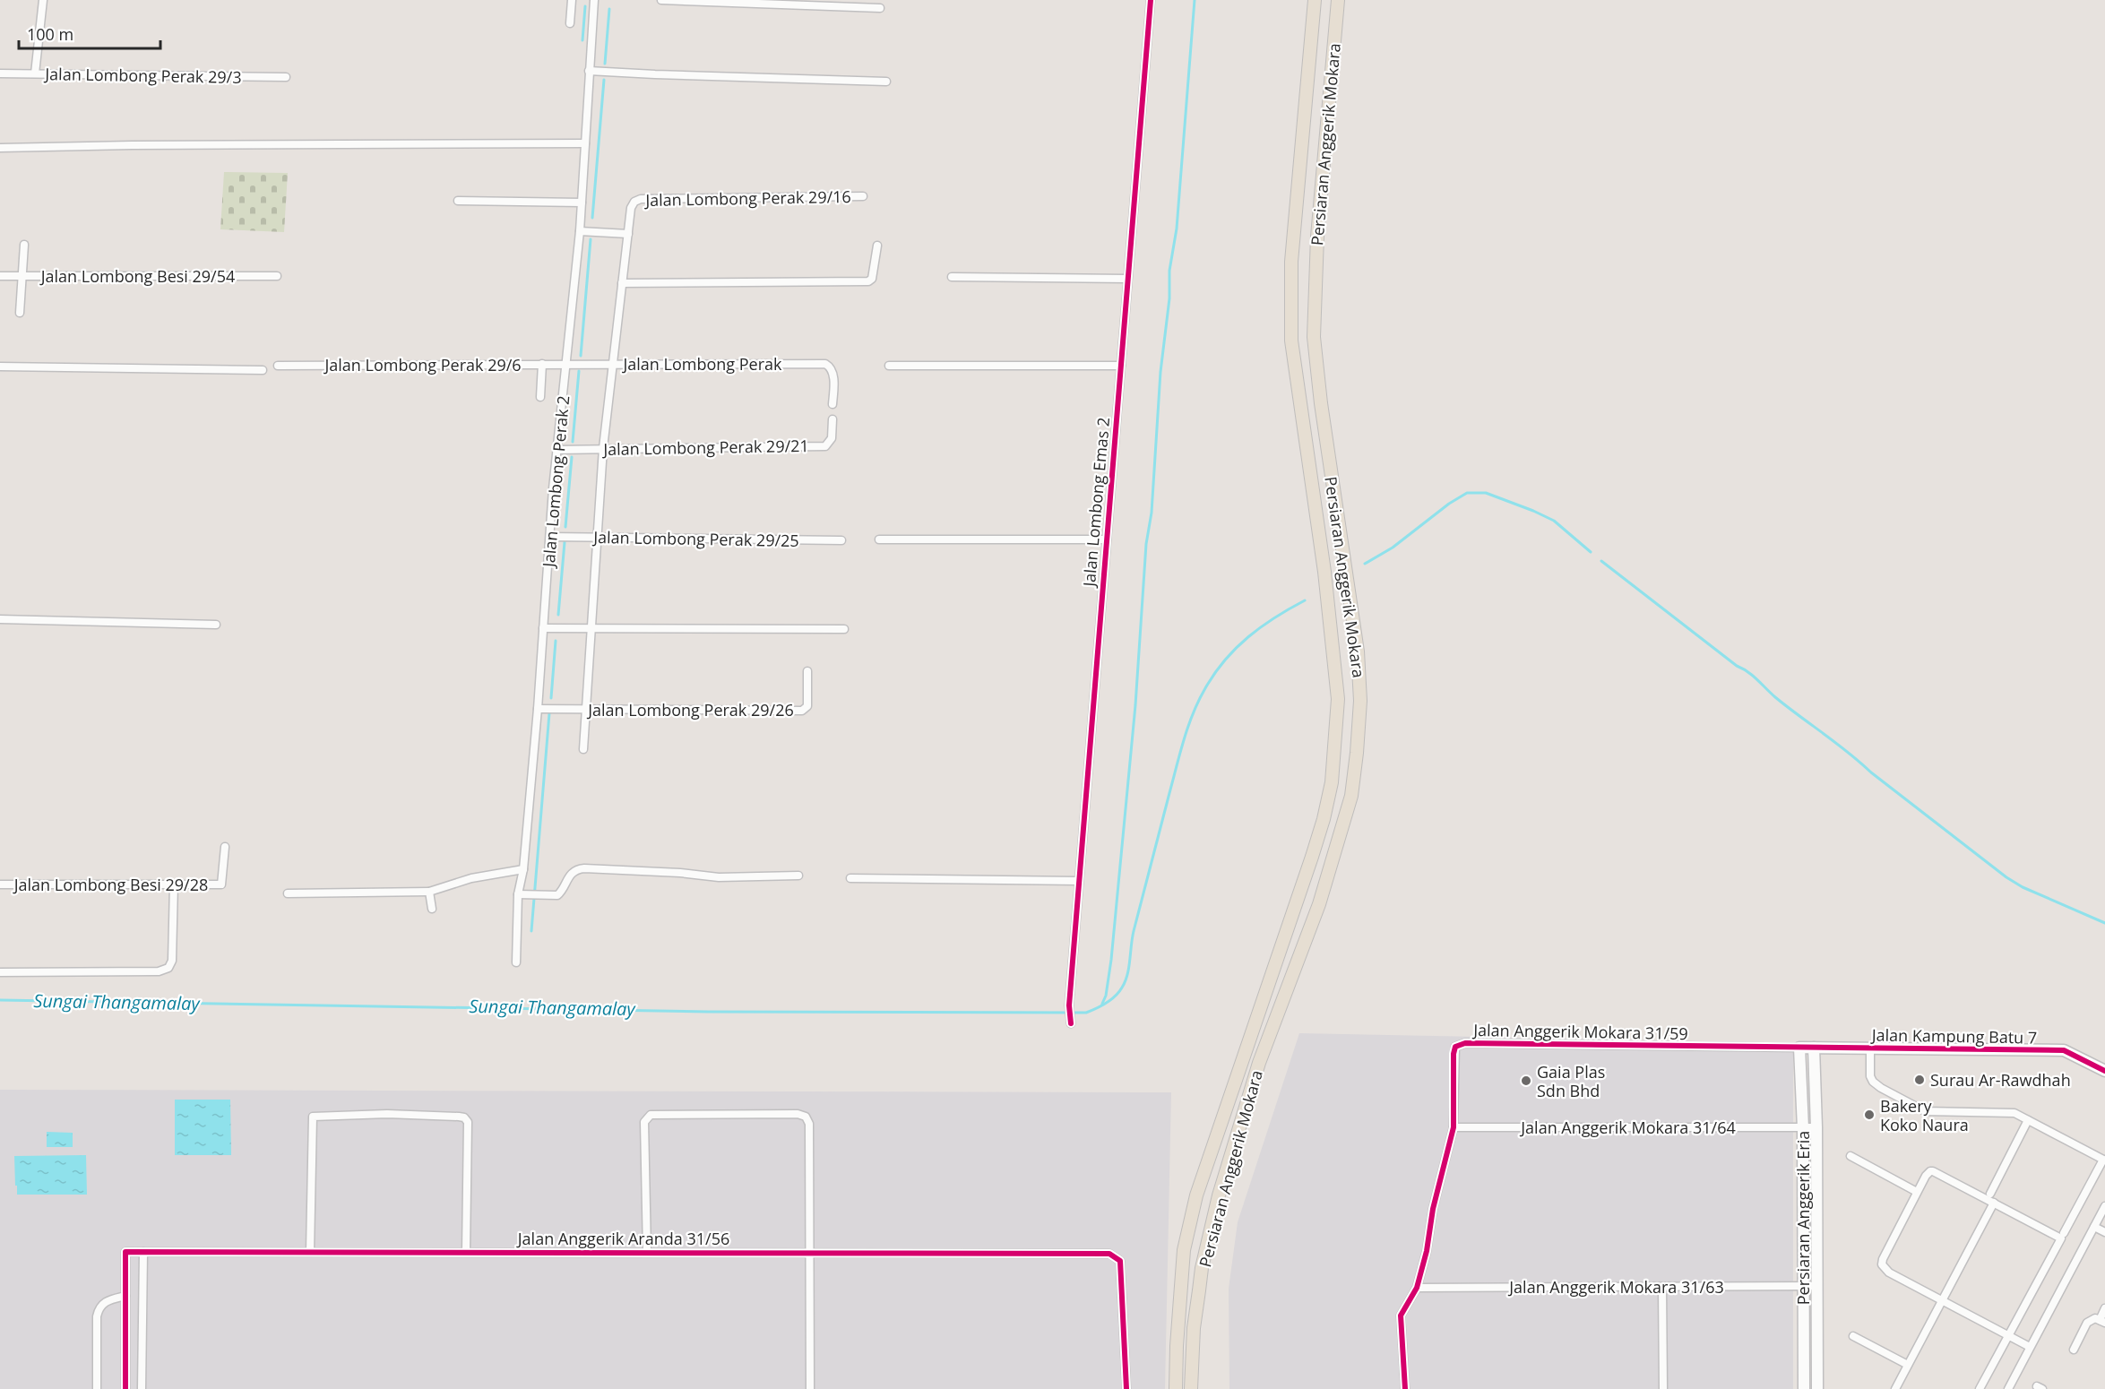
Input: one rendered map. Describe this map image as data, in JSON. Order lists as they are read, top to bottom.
{
  "streets": {
    "main road": ["Persiaran Anggerik Mokara"],
    "street": [
      "Jalan Lombong Perak 29/3",
      "Jalan Lombong Perak 29/16",
      "Jalan Lombong Besi 29/54",
      "Jalan Lombong Perak",
      "Jalan Lombong Perak 29/6",
      "Jalan Lombong Perak 29/21",
      "Jalan Lombong Perak 2",
      "Jalan Lombong Emas 2",
      "Jalan Lombong Perak 29/25",
      "Jalan Lombong Perak 29/26",
      "Jalan Lombong Besi 29/28",
      "Jalan Anggerik Mokara 31/59",
      "Jalan Kampung Batu 7",
      "Jalan Anggerik Mokara 31/64",
      "Persiaran Anggerik Eria",
      "Jalan Anggerik Aranda 31/56",
      "Jalan Anggerik Mokara 31/63"
    ]
  },
  "crossings": [
    ["Jalan Lombong Perak 29/16", "Jalan Lombong Perak"],
    ["Jalan Lombong Perak 29/16", "Jalan Lombong Perak 29/21"],
    ["Jalan Lombong Perak 29/16", "Jalan Lombong Perak 29/25"],
    ["Jalan Lombong Perak", "Jalan Lombong Perak 29/6"],
    ["Jalan Lombong Perak", "Jalan Lombong Perak 2"],
    ["Jalan Lombong Perak 29/6", "Jalan Lombong Perak 2"],
    ["Jalan Lombong Perak 29/21", "Jalan Lombong Perak 2"],
    ["Jalan Lombong Perak 2", "Jalan Lombong Perak 29/25"],
    ["Jalan Lombong Perak 2", "Jalan Lombong Perak 29/26"],
    ["Jalan Anggerik Mokara 31/59", "Jalan Kampung Batu 7"],
    ["Jalan Anggerik Mokara 31/59", "Jalan Anggerik Mokara 31/64"],
    ["Jalan Anggerik Mokara 31/59", "Persiaran Anggerik Eria"],
    ["Jalan Anggerik Mokara 31/59", "Jalan Anggerik Mokara 31/63"],
    ["Jalan Kampung Batu 7", "Persiaran Anggerik Eria"],
    ["Jalan Anggerik Mokara 31/64", "Persiaran Anggerik Eria"],
    ["Persiaran Anggerik Eria", "Jalan Anggerik Mokara 31/63"]
  ],
  "water": ["Sungai Thangamalay"],
  "places": ["Surau Ar-Rawdhah", "Gaia Plas Sdn Bhd", "Bakery Koko Naura"],
  "scale_bar": "100 m"
}
